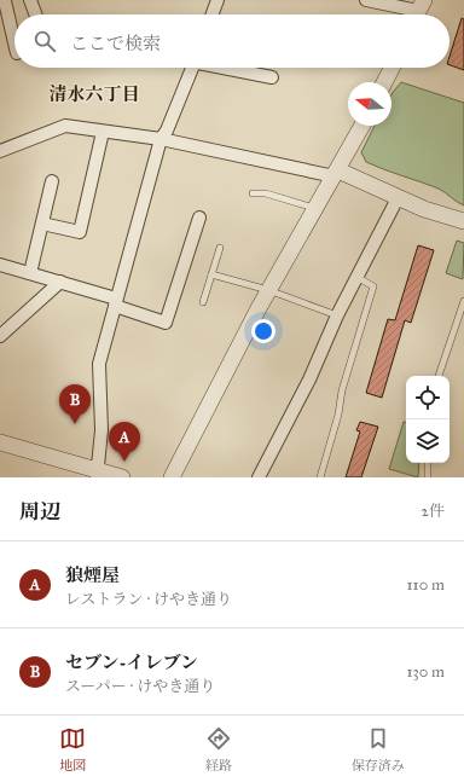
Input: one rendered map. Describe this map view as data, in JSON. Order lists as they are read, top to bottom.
{
  "districts": ["清水六丁目"],
  "north": "left",
  "page": {
    "search": "ここで検索",
    "pins": ["B", "A"],
    "heading": ["周辺", "2件"],
    "list": [
      {
        "mark": "A",
        "name": "狼煙屋",
        "note": "レストラン · けやき通り",
        "value": "110 m"
      },
      {
        "mark": "B",
        "name": "セブン-イレブン",
        "note": "スーパー · けやき通り",
        "value": "130 m"
      }
    ],
    "nav": ["地図", "経路", "保存済み"]
  }
}
